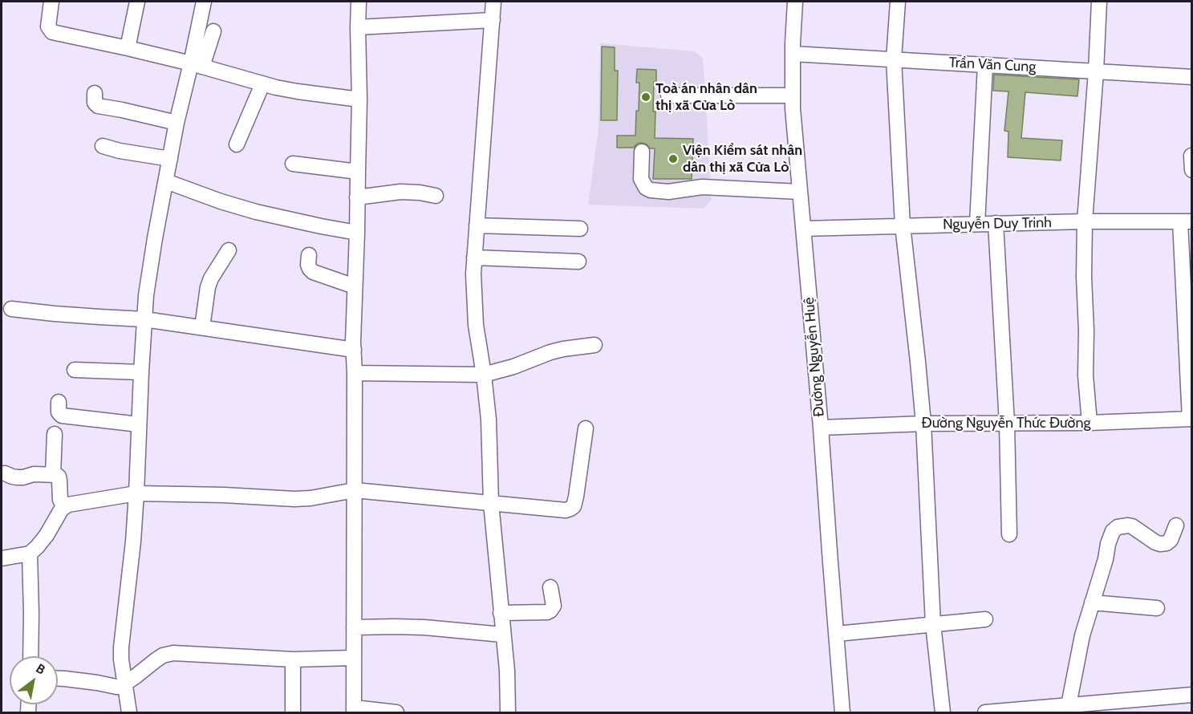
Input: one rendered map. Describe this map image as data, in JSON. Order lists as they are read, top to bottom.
{
  "streets": {
    "street": [
      "Trần Văn Cung",
      "Nguyễn Duy Trinh",
      "Đường Nguyễn Huệ",
      "Đường Nguyễn Thức Đường"
    ]
  },
  "crossings": [
    ["Trần Văn Cung", "Đường Nguyễn Huệ"],
    ["Nguyễn Duy Trinh", "Đường Nguyễn Huệ"],
    ["Đường Nguyễn Huệ", "Đường Nguyễn Thức Đường"]
  ],
  "places": ["Toà án nhân dân thị xã Cửa Lò", "Viện Kiểm sát nhân dân thị xã Cửa Lò"],
  "north": "top right"
}
